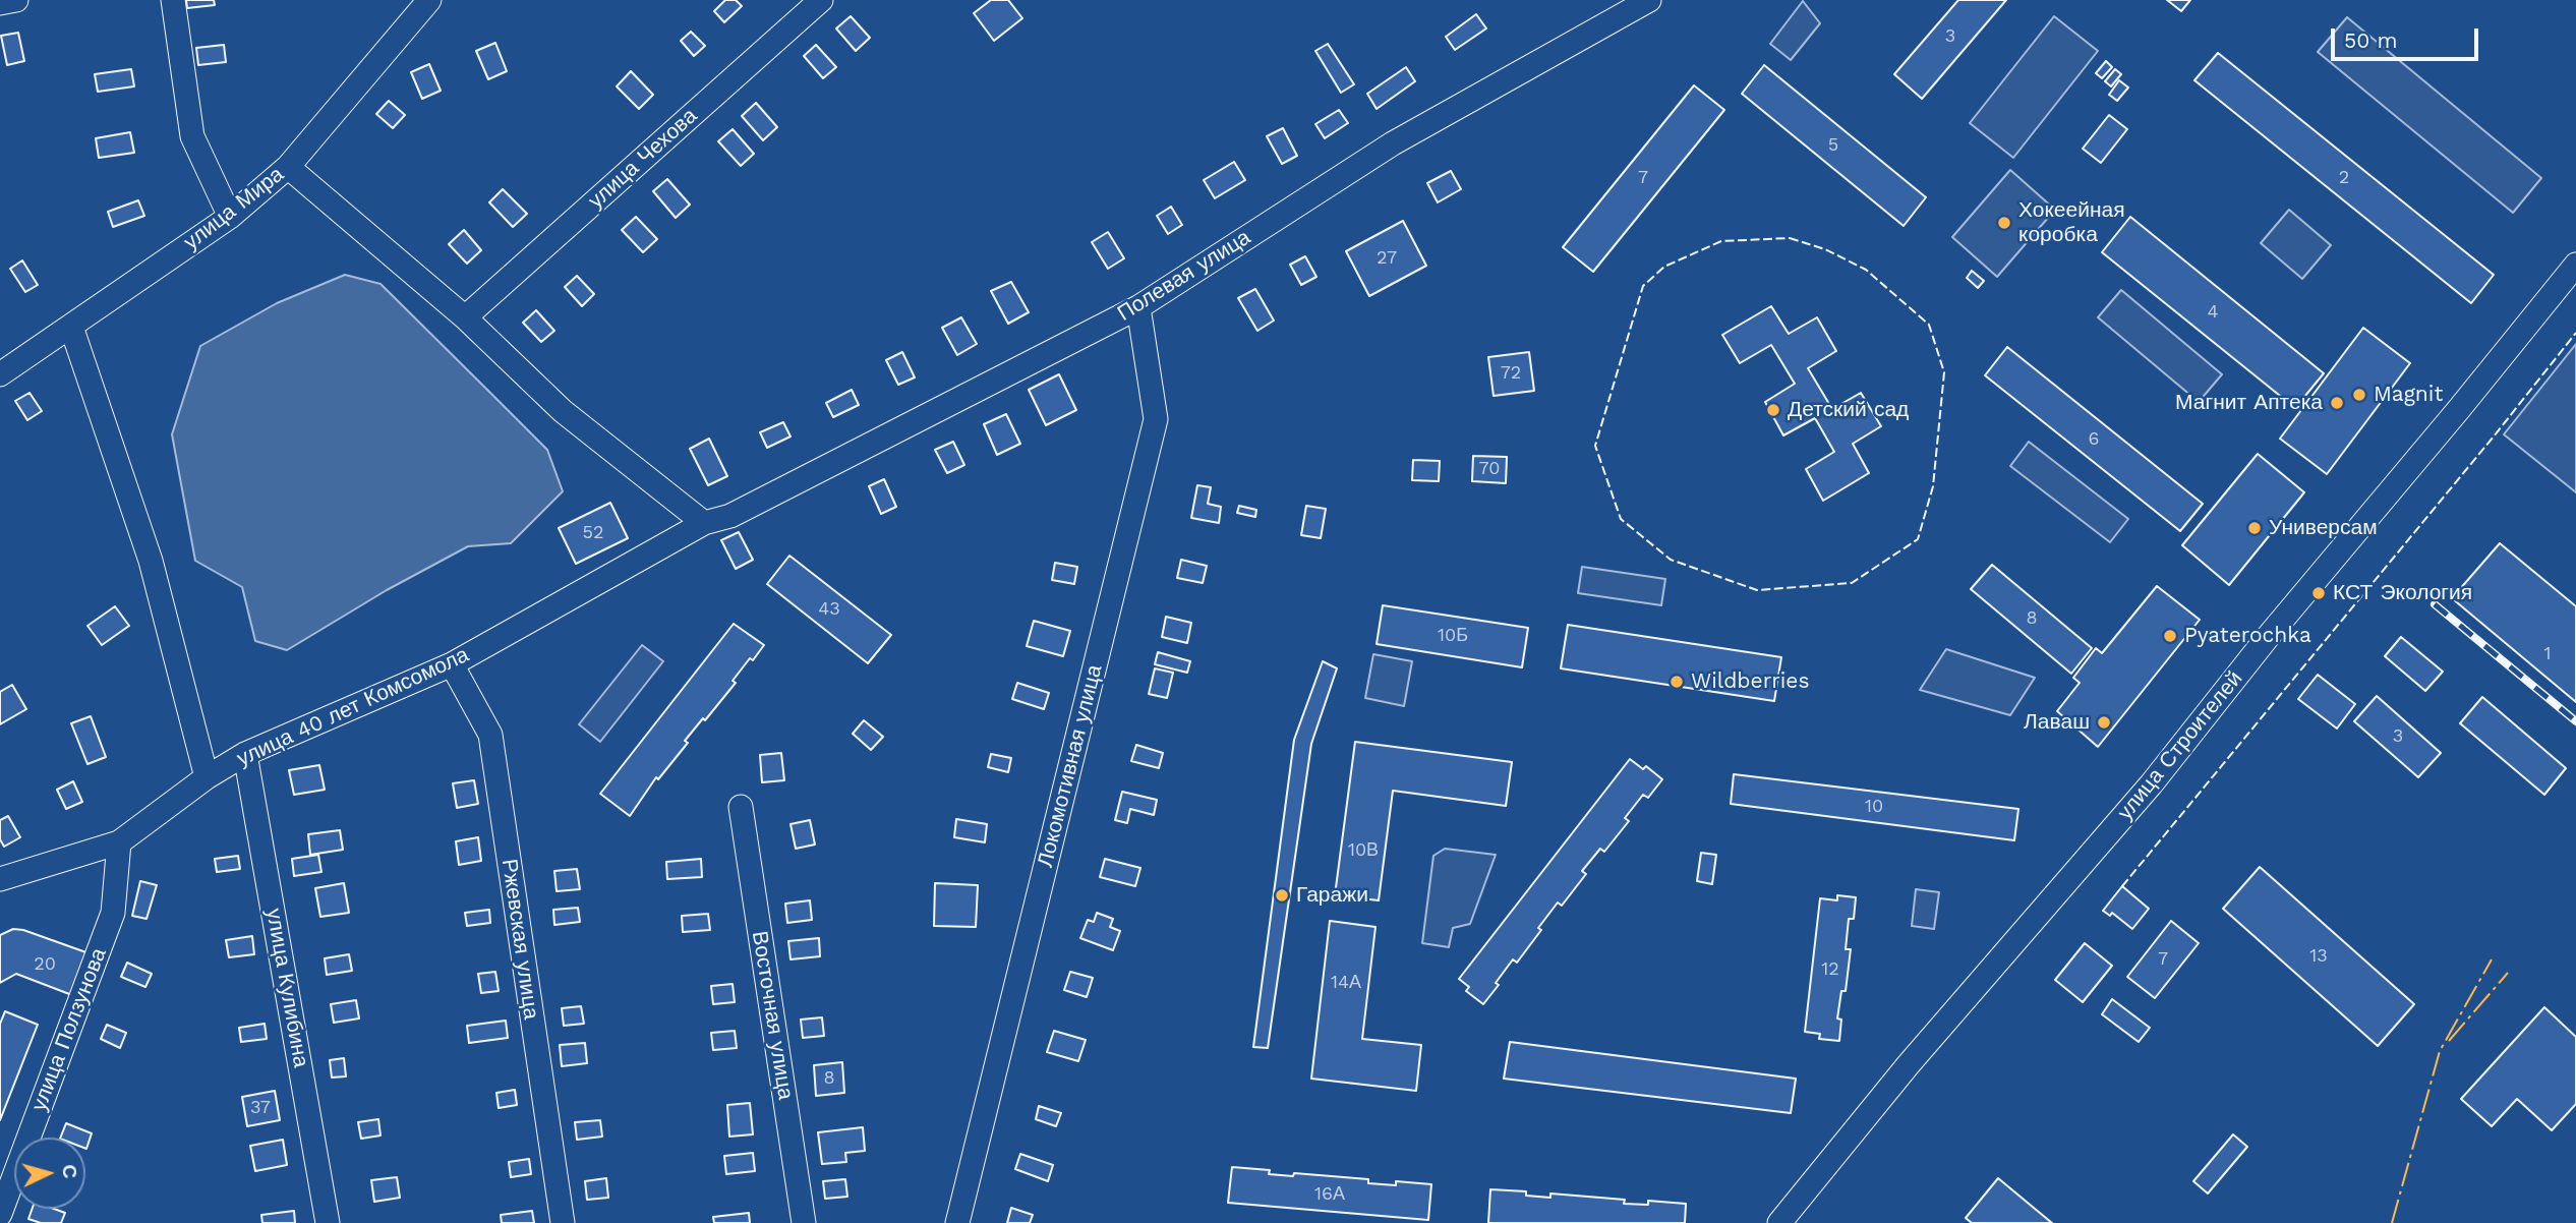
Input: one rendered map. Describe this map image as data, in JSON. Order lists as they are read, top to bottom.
{
  "streets": {
    "street": [
      "улица Чехова",
      "улица Мира",
      "Полевая улица",
      "улица 40 лет Комсомола",
      "улица Строителей",
      "Локомотивная улица",
      "Ржевская улица",
      "улица Кулибина",
      "Восточная улица",
      "улица Ползунова"
    ]
  },
  "crossings": [
    ["Полевая улица", "улица 40 лет Комсомола"],
    ["Полевая улица", "Локомотивная улица"],
    ["улица 40 лет Комсомола", "Ржевская улица"],
    ["улица 40 лет Комсомола", "улица Кулибина"],
    ["улица 40 лет Комсомола", "улица Ползунова"]
  ],
  "places": [
    "Хокеейная коробка",
    "Magnit",
    "Магнит Аптека",
    "Детский сад",
    "Универсам",
    "КСТ Экология",
    "Pyaterochka",
    "Wildberries",
    "Лаваш",
    "Гаражи"
  ],
  "house_numbers": [
    "3",
    "5",
    "7",
    "2",
    "27",
    "4",
    "72",
    "6",
    "70",
    "52",
    "43",
    "8",
    "10Б",
    "1",
    "3",
    "10",
    "10В",
    "13",
    "7",
    "20",
    "12",
    "14А",
    "8",
    "37",
    "16А"
  ],
  "scale_bar": "50 m",
  "north": "right"
}
